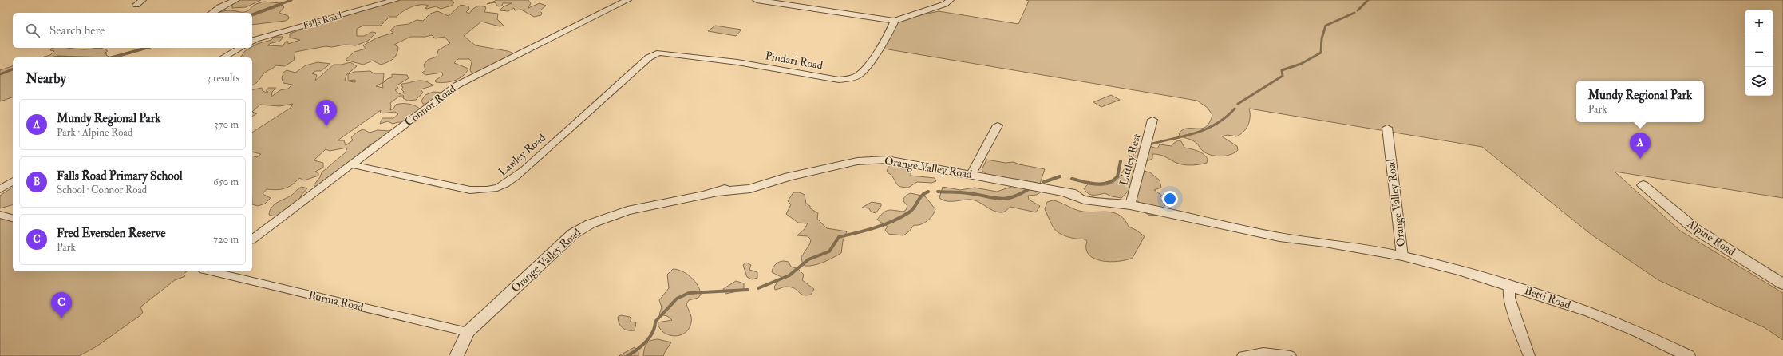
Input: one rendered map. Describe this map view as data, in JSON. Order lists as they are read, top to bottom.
{
  "streets": {
    "street": [
      "Falls Road",
      "Pindari Road",
      "Connor Road",
      "Lawley Road",
      "Littley Rest",
      "Orange Valley Road",
      "Alpine Road",
      "Betti Road",
      "Burma Road"
    ]
  },
  "crossings": [
    ["Pindari Road", "Lawley Road"],
    ["Connor Road", "Lawley Road"],
    ["Littley Rest", "Orange Valley Road"],
    ["Orange Valley Road", "Betti Road"],
    ["Orange Valley Road", "Burma Road"]
  ],
  "page": {
    "map_buttons": ["+", "−"],
    "search": "Search here",
    "heading": ["Nearby", "3 results"],
    "popup": ["Mundy Regional Park", "Park"],
    "list": [
      {
        "mark": "A",
        "name": "Mundy Regional Park",
        "note": "Park · Alpine Road",
        "value": "370 m"
      },
      {
        "mark": "B",
        "name": "Falls Road Primary School",
        "note": "School · Connor Road",
        "value": "650 m"
      },
      {
        "mark": "C",
        "name": "Fred Eversden Reserve",
        "note": "Park",
        "value": "720 m"
      }
    ],
    "pins": ["B", "A", "C"]
  }
}
